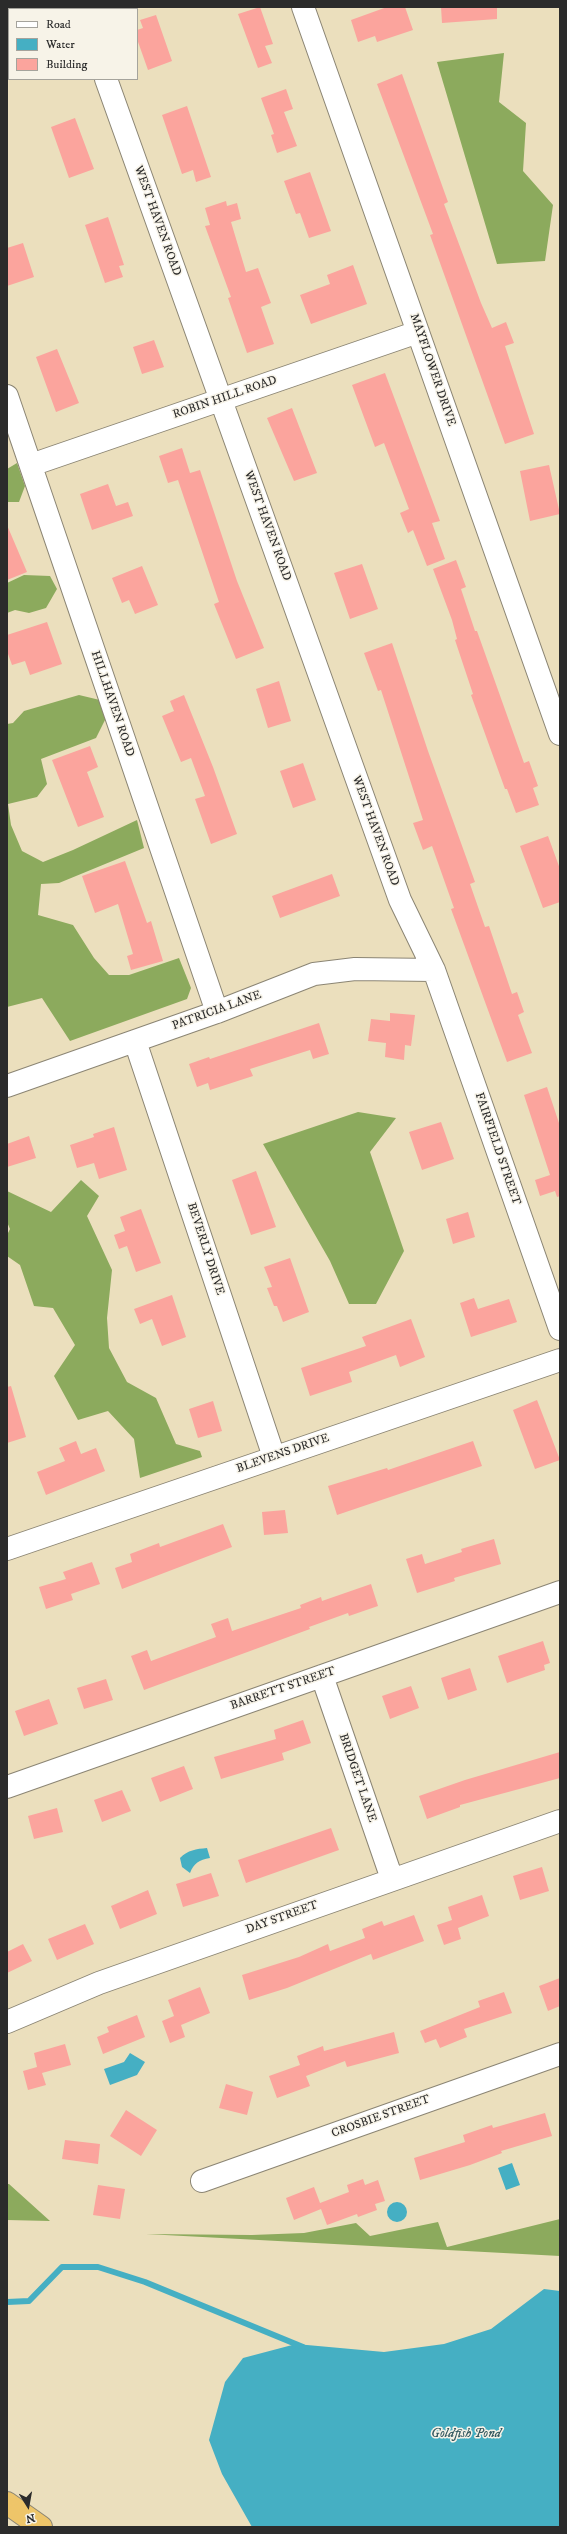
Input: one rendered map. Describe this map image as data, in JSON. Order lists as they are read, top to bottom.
{
  "streets": {
    "street": [
      "WEST HAVEN ROAD",
      "MAYFLOWER DRIVE",
      "ROBIN HILL ROAD",
      "HILLHAVEN ROAD",
      "PATRICIA LANE",
      "FAIRFIELD STREET",
      "BEVERLY DRIVE",
      "BLEVENS DRIVE",
      "BARRETT STREET",
      "BRIDGET LANE",
      "DAY STREET",
      "CROSBIE STREET"
    ]
  },
  "crossings": [
    ["WEST HAVEN ROAD", "ROBIN HILL ROAD"],
    ["WEST HAVEN ROAD", "PATRICIA LANE"],
    ["WEST HAVEN ROAD", "FAIRFIELD STREET"],
    ["MAYFLOWER DRIVE", "ROBIN HILL ROAD"],
    ["ROBIN HILL ROAD", "HILLHAVEN ROAD"],
    ["HILLHAVEN ROAD", "PATRICIA LANE"],
    ["PATRICIA LANE", "FAIRFIELD STREET"],
    ["PATRICIA LANE", "BEVERLY DRIVE"],
    ["BEVERLY DRIVE", "BLEVENS DRIVE"],
    ["BARRETT STREET", "BRIDGET LANE"],
    ["BRIDGET LANE", "DAY STREET"]
  ],
  "water": ["Goldfish Pond"],
  "legend": ["Road", "Water", "Building"],
  "north": "bottom"
}
